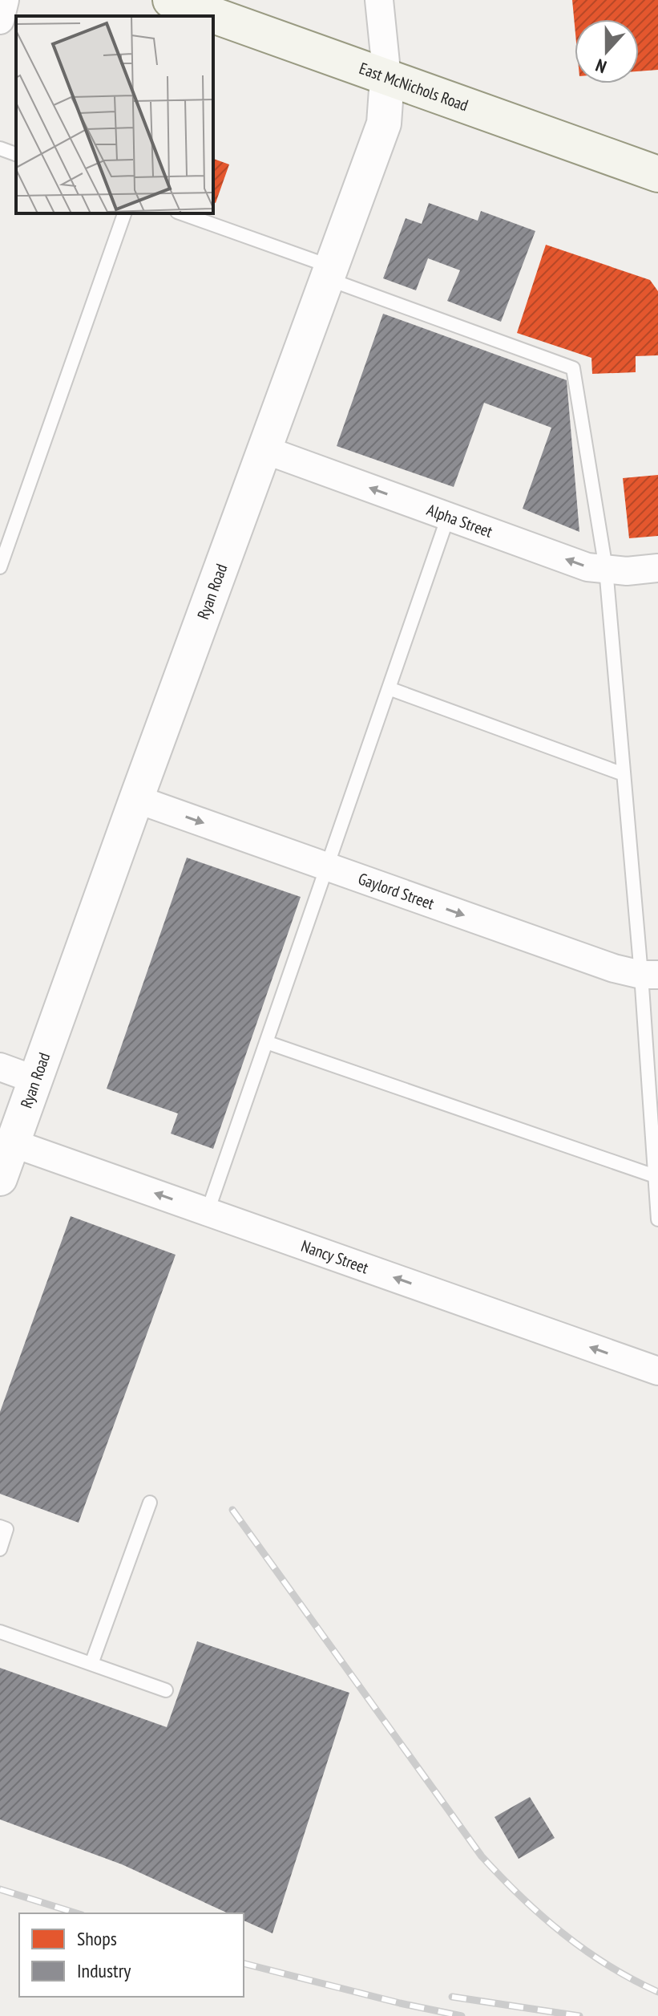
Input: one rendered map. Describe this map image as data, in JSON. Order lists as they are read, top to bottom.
{
  "streets": {
    "main road": ["East McNichols Road"],
    "street": [
      "Alpha Street",
      "Ryan Road",
      "Gaylord Street",
      "Nancy Street"
    ]
  },
  "crossings": [
    ["East McNichols Road", "Ryan Road"],
    ["Alpha Street", "Ryan Road"],
    ["Ryan Road", "Gaylord Street"],
    ["Ryan Road", "Nancy Street"]
  ],
  "one_way": ["Alpha Street", "Gaylord Street", "Nancy Street"],
  "legend": ["Shops", "Industry"],
  "north": "bottom"
}
